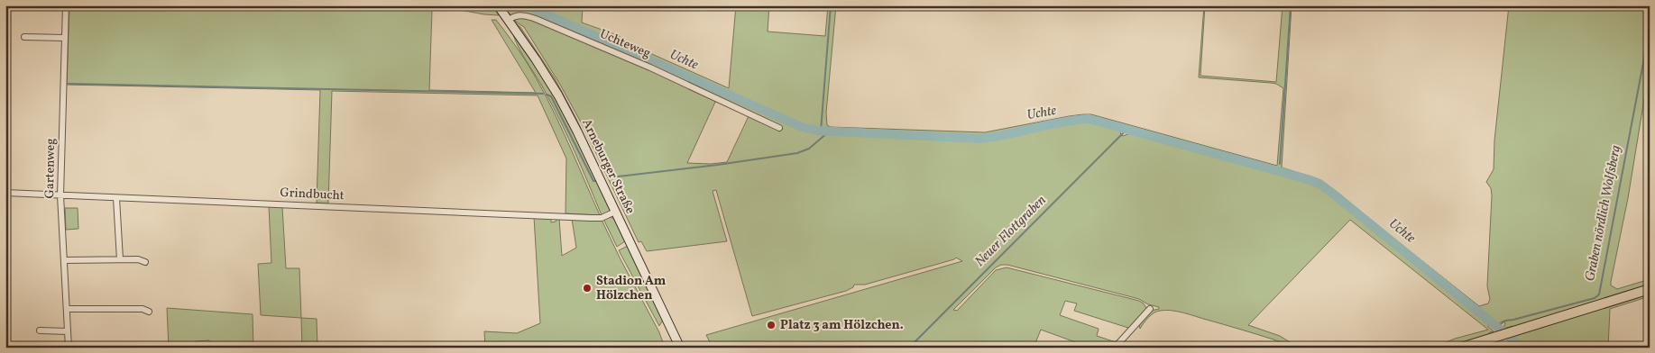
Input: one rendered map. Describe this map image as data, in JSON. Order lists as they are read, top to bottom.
{
  "streets": {
    "main road": ["Arneburger Straße"],
    "street": ["Uchteweg", "Gartenweg", "Grindbucht"]
  },
  "crossings": [
    ["Uchteweg", "Arneburger Straße"],
    ["Arneburger Straße", "Grindbucht"],
    ["Gartenweg", "Grindbucht"]
  ],
  "water": ["Uchte", "Graben nördlich Wolfsberg", "Neuer Flottgraben"],
  "places": ["Stadion Am Hölzchen", "Platz 3 am Hölzchen."]
}
